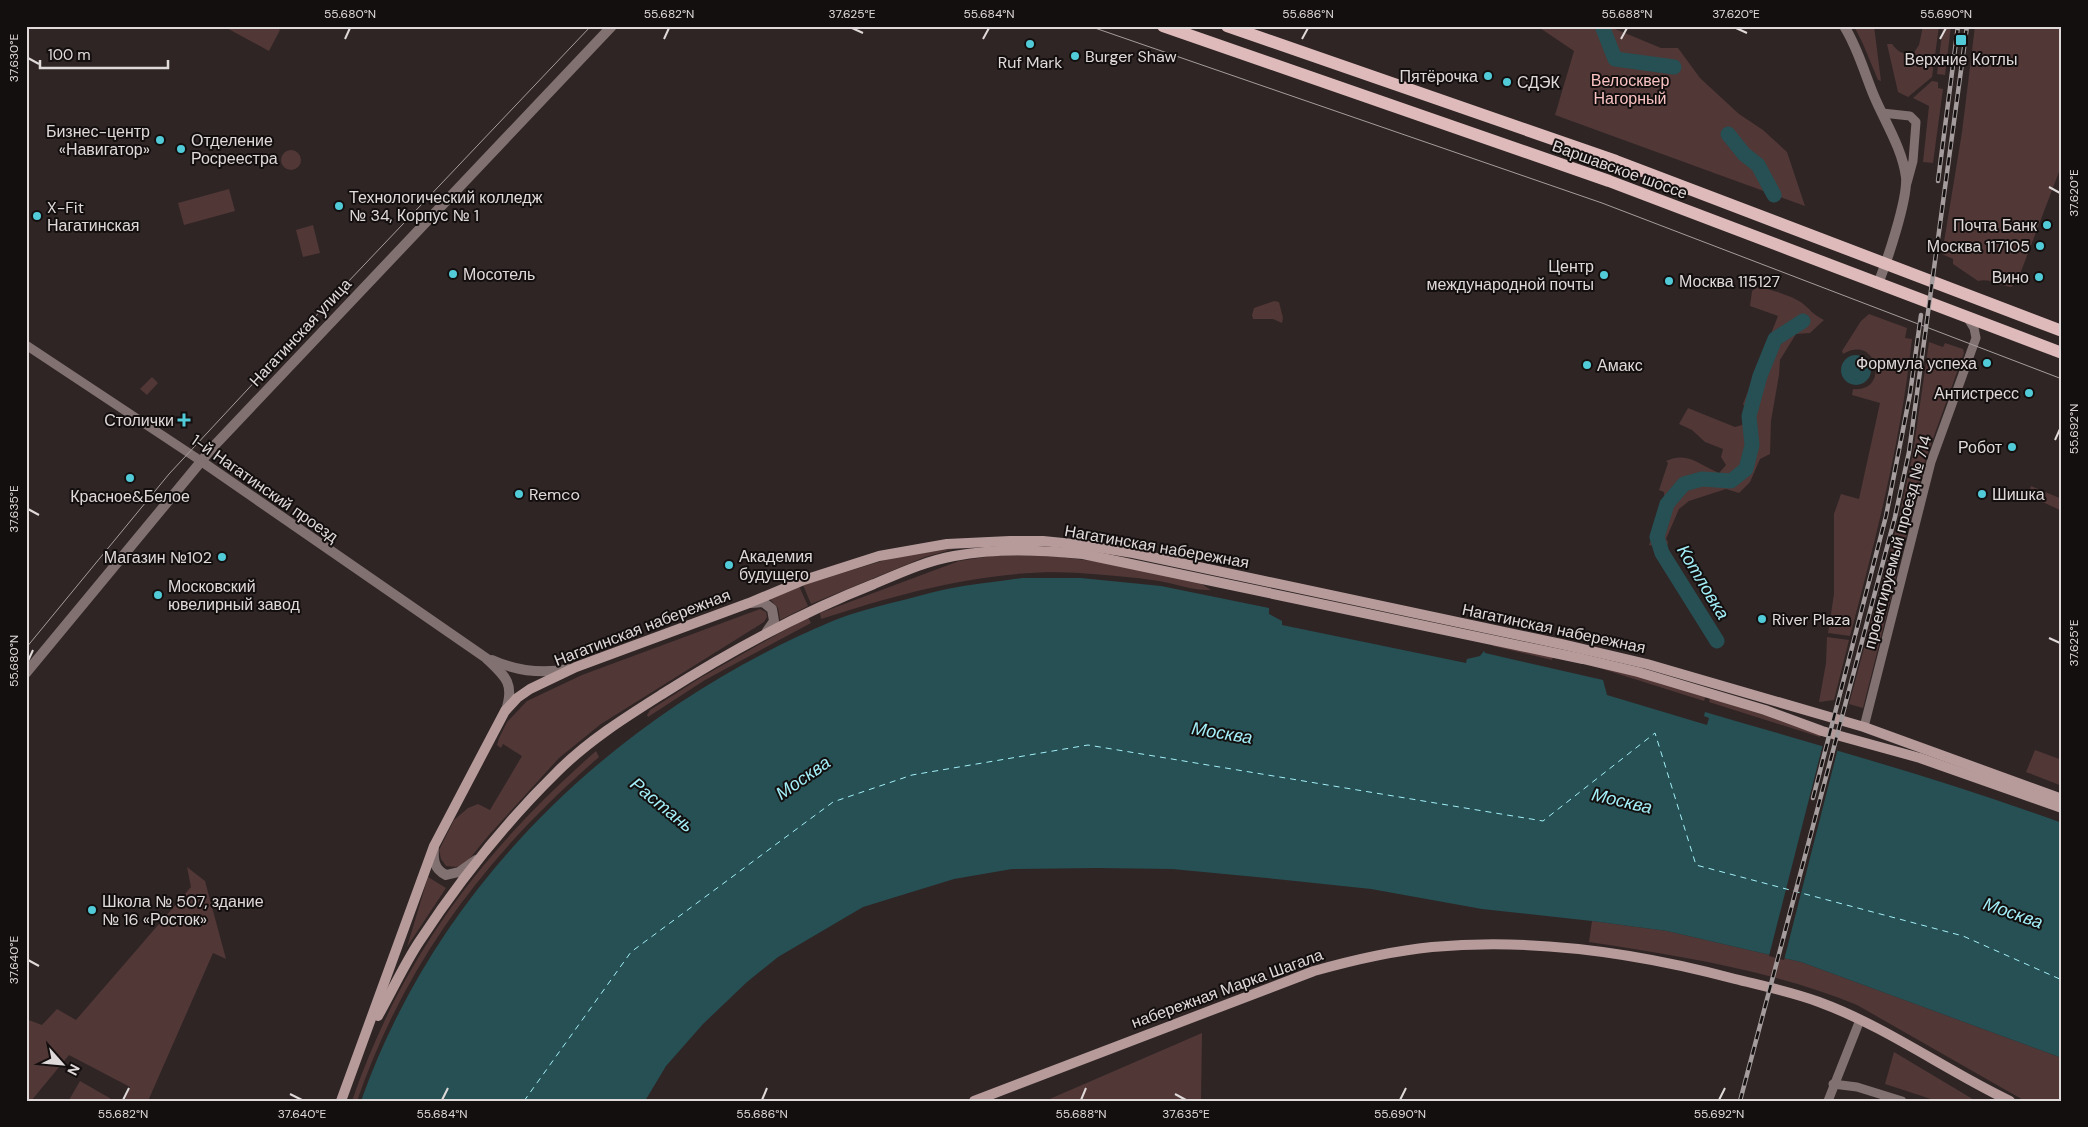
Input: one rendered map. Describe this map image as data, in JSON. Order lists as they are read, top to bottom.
{
  "streets": {
    "main road": ["Варшавское шоссе", "Нагатинская набережная", "набережная Марка Шагала"],
    "street": ["Нагатинская улица", "1-й Нагатинский проезд", "проектируемый проезд № 714"]
  },
  "crossings": [
    ["Нагатинская улица", "1-й Нагатинский проезд"],
    ["проектируемый проезд № 714", "Нагатинская набережная"]
  ],
  "water": ["Котловка", "Москва", "Растань"],
  "parks": ["Велосквер Нагорный"],
  "places": {
    "transit": ["Верхние Котлы"],
    "other": [
      "Ruf Mark",
      "Burger Shaw",
      "Пятёрочка",
      "СДЭК",
      "Бизнес-центр «Навигатор»",
      "Отделение Росреестра",
      "Технологический колледж № 34, Корпус № 1",
      "X-Fit Нагатинская",
      "Почта Банк",
      "Москва 117105",
      "Мосотель",
      "Центр международной почты",
      "Вино",
      "Москва 115127",
      "Формула успеха",
      "Амакс",
      "Антистресс",
      "Робот",
      "Красное&Белое",
      "Remco",
      "Шишка",
      "Магазин №102",
      "Академия будущего",
      "Московский ювелирный завод",
      "River Plaza",
      "Школа № 507, здание № 16 «Росток»"
    ],
    "health": ["Столички"]
  },
  "scale_bar": "100 m",
  "north": "bottom right",
  "coordinates": [
    "55.680°N",
    "55.682°N",
    "37.625°E",
    "55.684°N",
    "55.686°N",
    "55.688°N",
    "37.620°E",
    "55.690°N",
    "37.630°E",
    "55.692°N",
    "37.635°E",
    "37.640°E"
  ]
}
